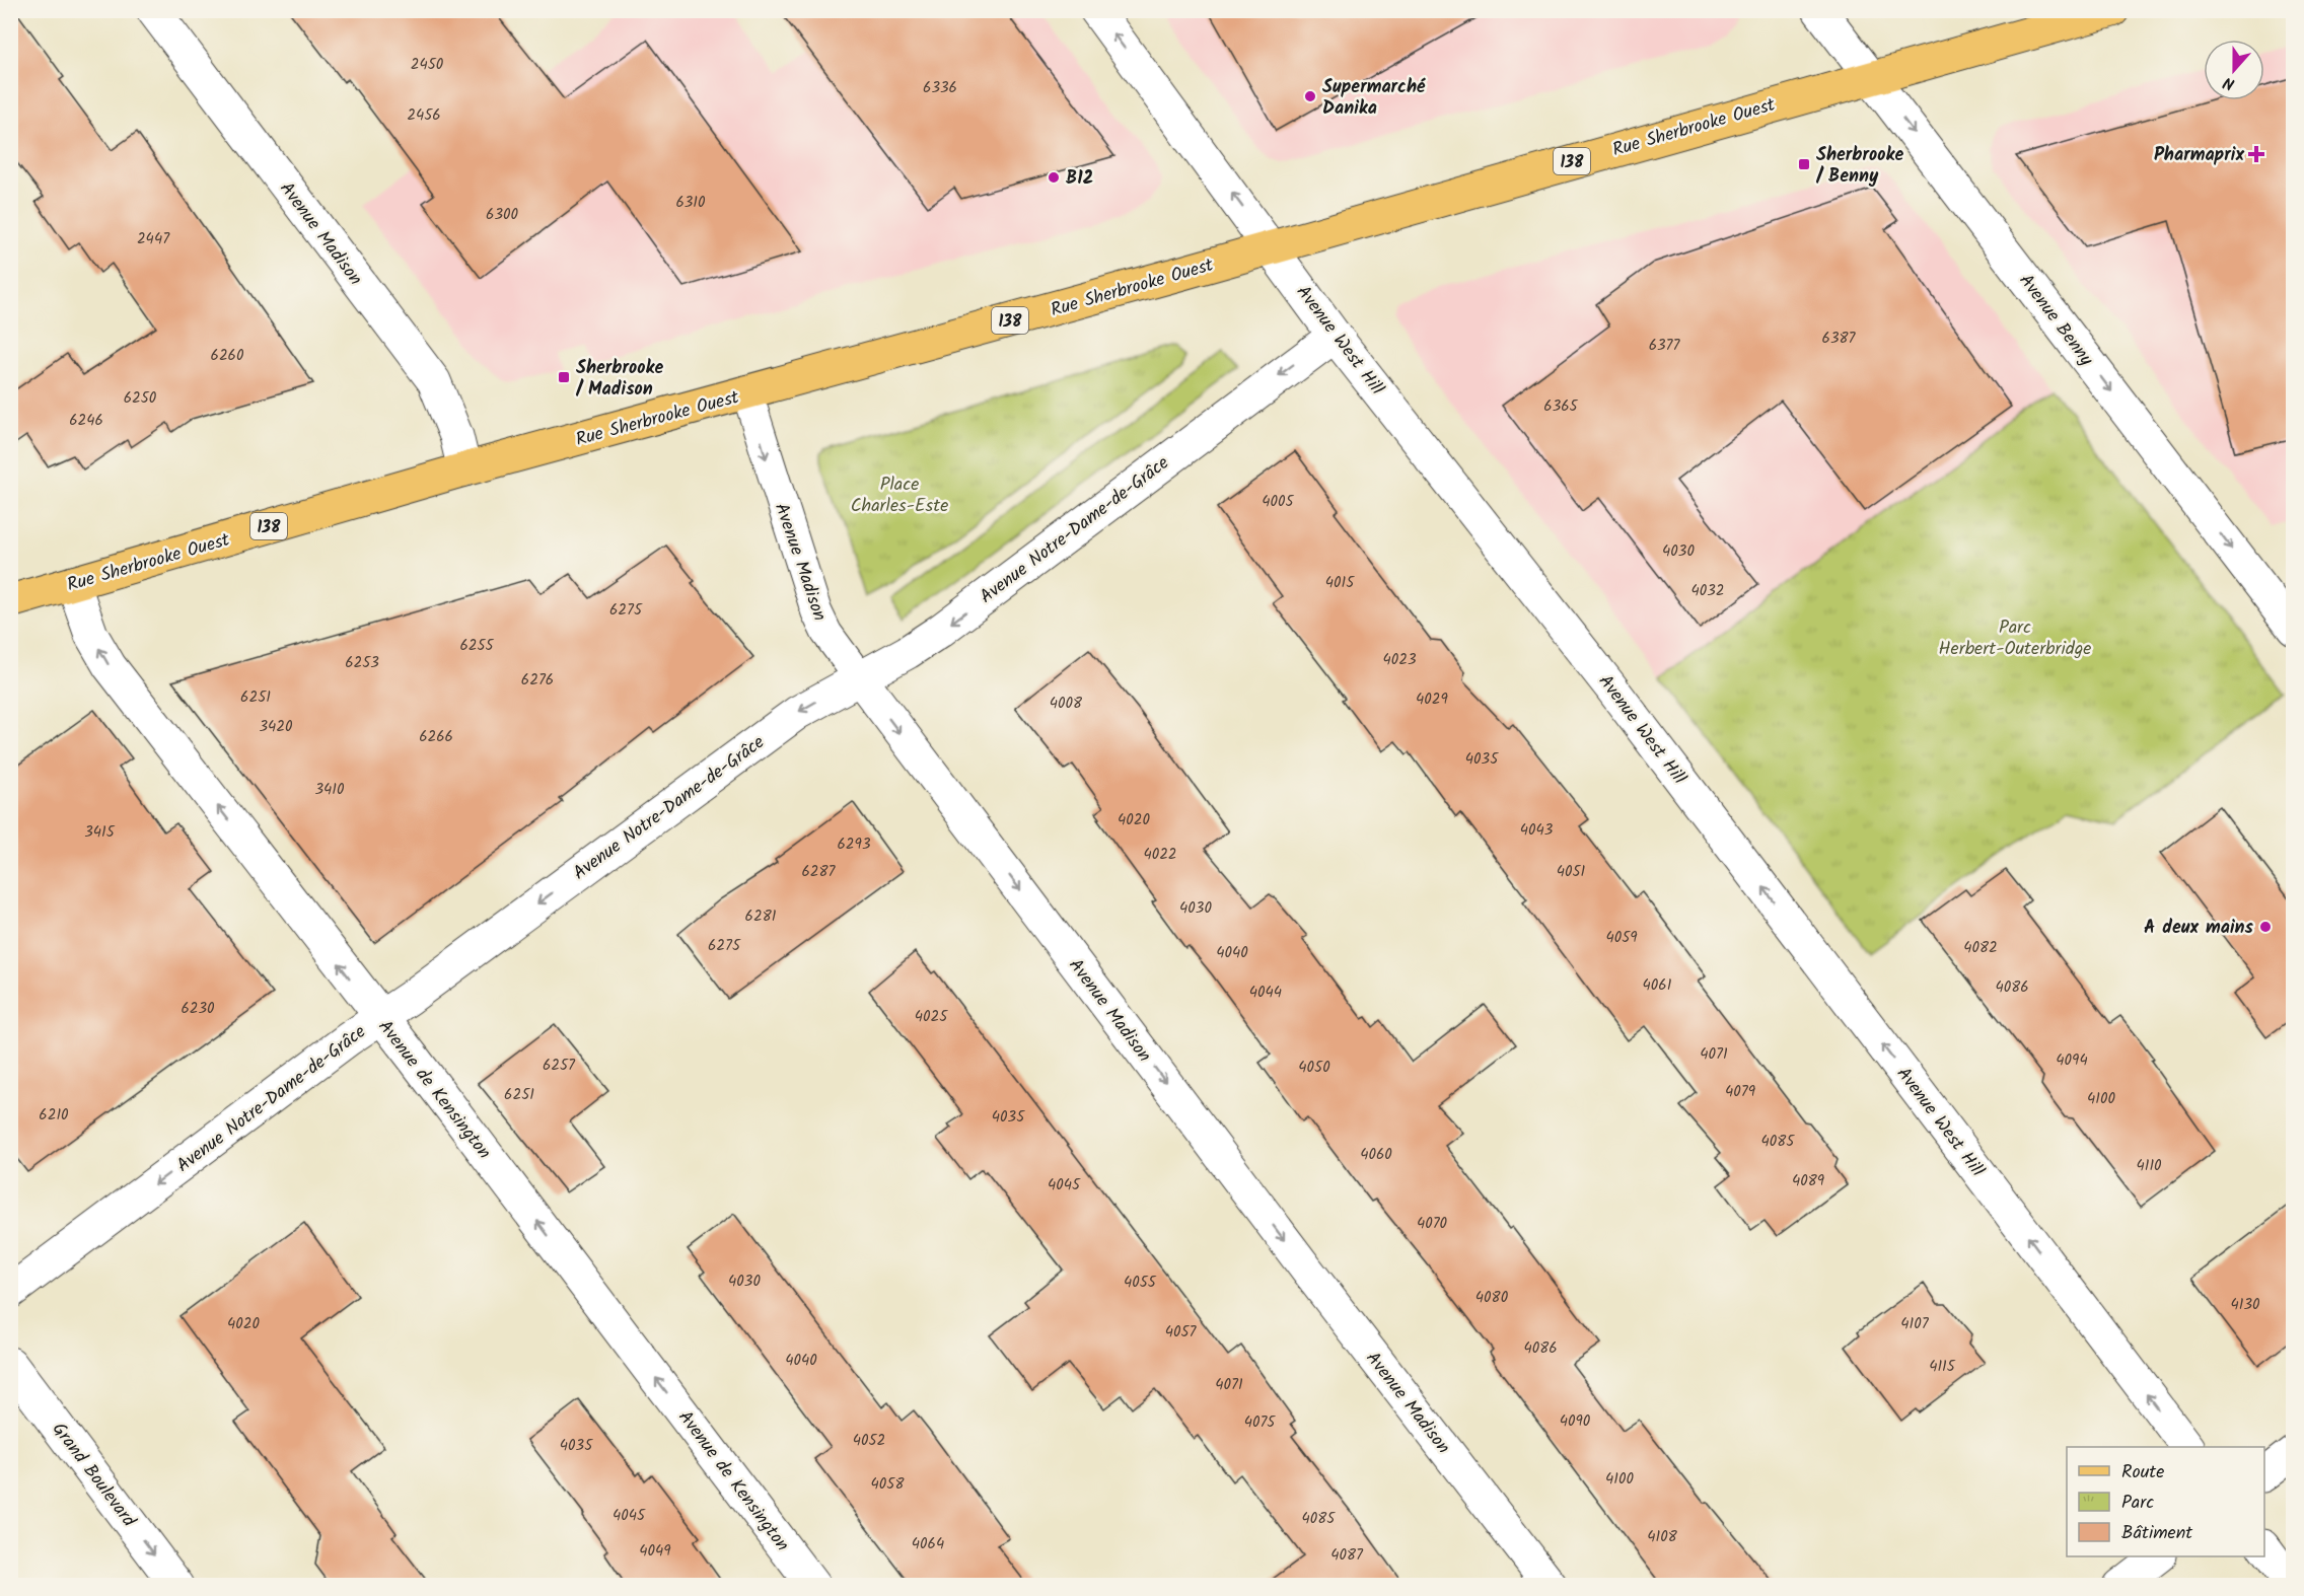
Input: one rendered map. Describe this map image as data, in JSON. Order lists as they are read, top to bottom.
{
  "streets": {
    "main road": ["Rue Sherbrooke Ouest", "138"],
    "street": [
      "Avenue Madison",
      "Avenue Benny",
      "Avenue West Hill",
      "Avenue Notre-Dame-de-Grâce",
      "Avenue de Kensington",
      "Grand Boulevard"
    ]
  },
  "crossings": [
    ["Rue Sherbrooke Ouest", "Avenue Madison"],
    ["Rue Sherbrooke Ouest", "Avenue Benny"],
    ["Rue Sherbrooke Ouest", "Avenue West Hill"],
    ["Rue Sherbrooke Ouest", "Avenue de Kensington"],
    ["Avenue Madison", "Avenue Notre-Dame-de-Grâce"],
    ["Avenue West Hill", "Avenue Notre-Dame-de-Grâce"],
    ["Avenue Notre-Dame-de-Grâce", "Avenue de Kensington"]
  ],
  "one_way": [
    "Avenue Madison",
    "Avenue Benny",
    "Avenue West Hill",
    "Avenue Notre-Dame-de-Grâce",
    "Avenue de Kensington",
    "Grand Boulevard"
  ],
  "parks": ["Place Charles-Este", "Parc Herbert-Outerbridge"],
  "places": {
    "other": ["Supermarché Danika", "B12", "A deux mains"],
    "health": ["Pharmaprix"],
    "transit": ["Sherbrooke / Benny", "Sherbrooke / Madison"]
  },
  "house_numbers": [
    "2450",
    "6336",
    "2456",
    "6310",
    "6300",
    "2447",
    "6387",
    "6377",
    "6260",
    "6250",
    "6365",
    "6246",
    "4005",
    "4030",
    "4015",
    "4032",
    "6275",
    "6255",
    "4023",
    "6253",
    "6276",
    "6251",
    "4029",
    "4008",
    "3420",
    "6266",
    "4035",
    "3410",
    "4020",
    "4043",
    "3415",
    "6293",
    "4022",
    "6287",
    "4051",
    "4030",
    "6281",
    "4059",
    "6275",
    "4082",
    "4040",
    "4061",
    "4086",
    "4044",
    "6230",
    "4025",
    "4071",
    "4094",
    "6257",
    "4050",
    "4079",
    "6251",
    "4100",
    "6210",
    "4035",
    "4085",
    "4060",
    "4110",
    "4089",
    "4045",
    "4070",
    "4030",
    "4055",
    "4080",
    "4130",
    "4020",
    "4107",
    "4057",
    "4086",
    "4040",
    "4115",
    "4071",
    "4090",
    "4075",
    "4052",
    "4035",
    "4100",
    "4058",
    "4045",
    "4085",
    "4108",
    "4064",
    "4049",
    "4087"
  ],
  "legend": ["Route", "Parc", "Bâtiment"],
  "north": "bottom"
}
